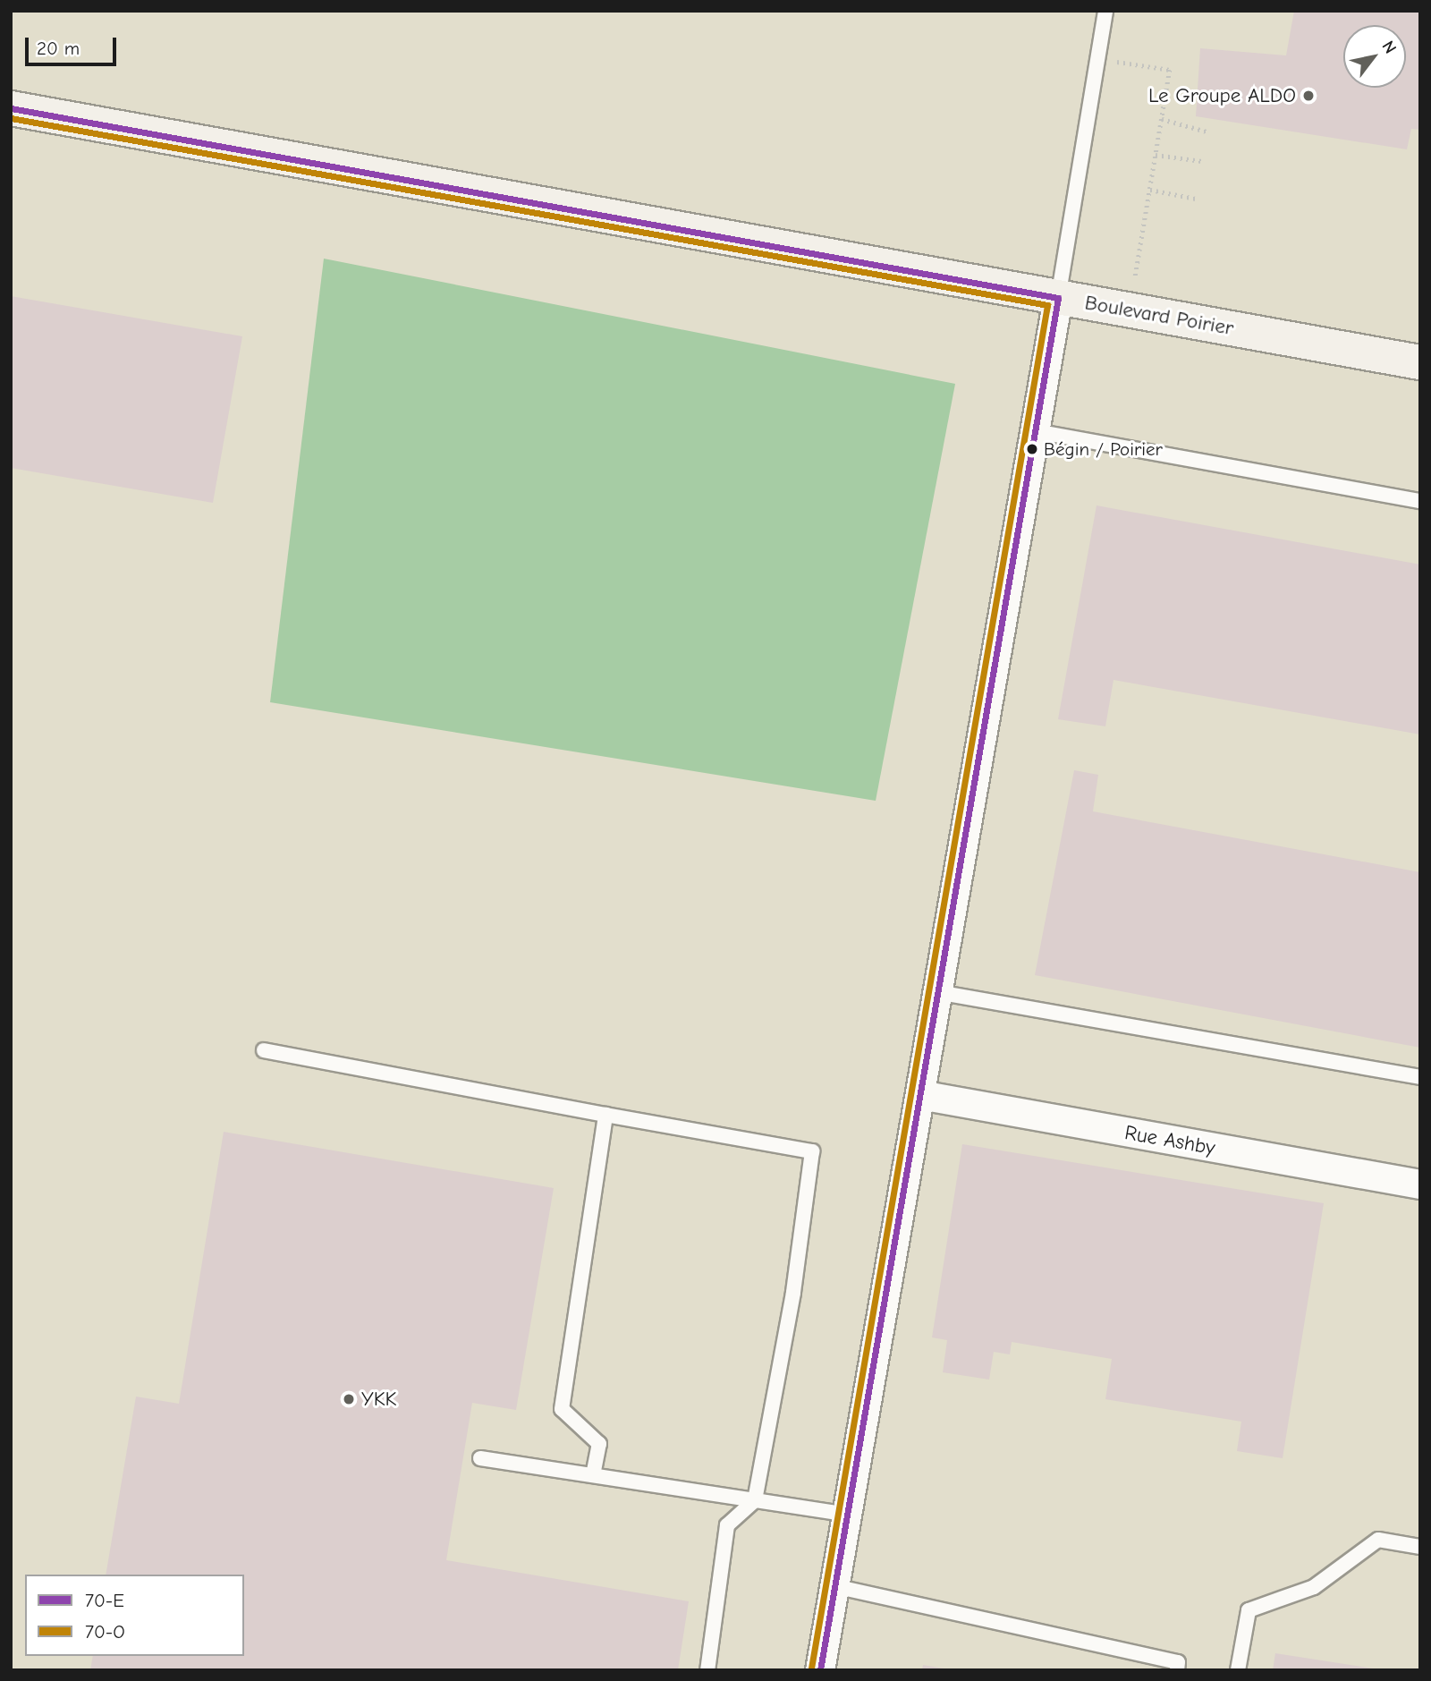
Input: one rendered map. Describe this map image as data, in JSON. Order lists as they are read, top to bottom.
{
  "streets": {
    "street": ["Boulevard Poirier", "Rue Ashby"]
  },
  "places": ["Le Groupe ALDO", "Bégin / Poirier", "YKK"],
  "lines": ["transit line 70-E", "transit line 70-O"],
  "legend": ["70-E", "70-O"],
  "scale_bar": "20 m",
  "north": "top right"
}
